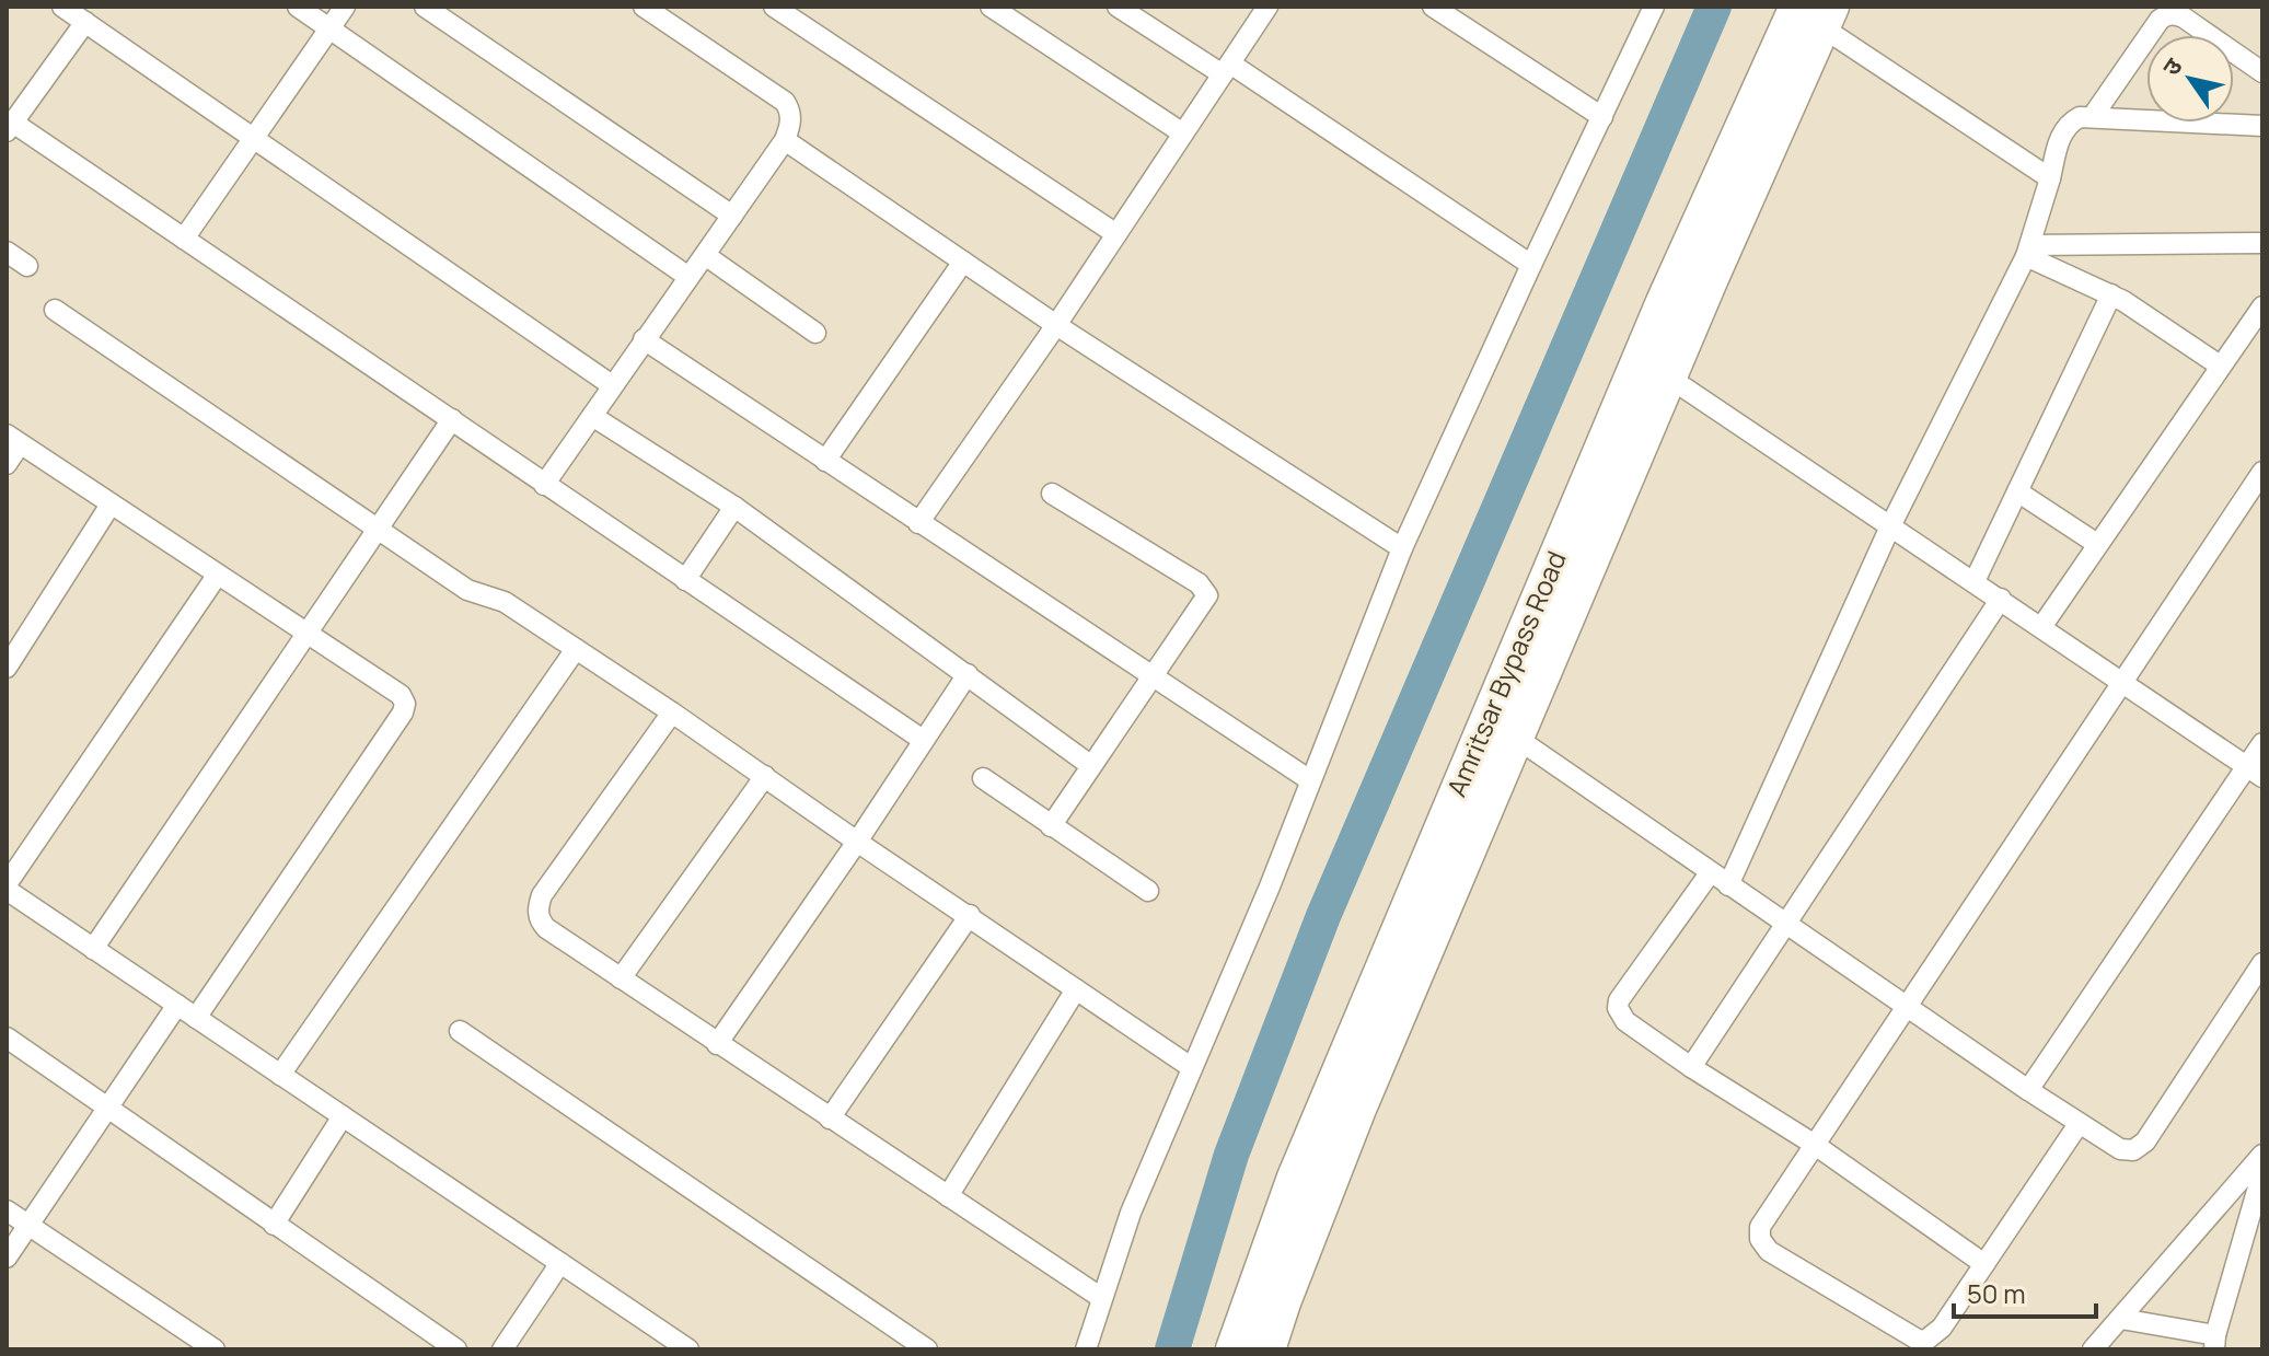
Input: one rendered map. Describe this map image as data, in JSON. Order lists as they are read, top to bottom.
{
  "streets": {
    "highway": ["Amritsar Bypass Road"]
  },
  "scale_bar": "50 m",
  "north": "top left"
}
